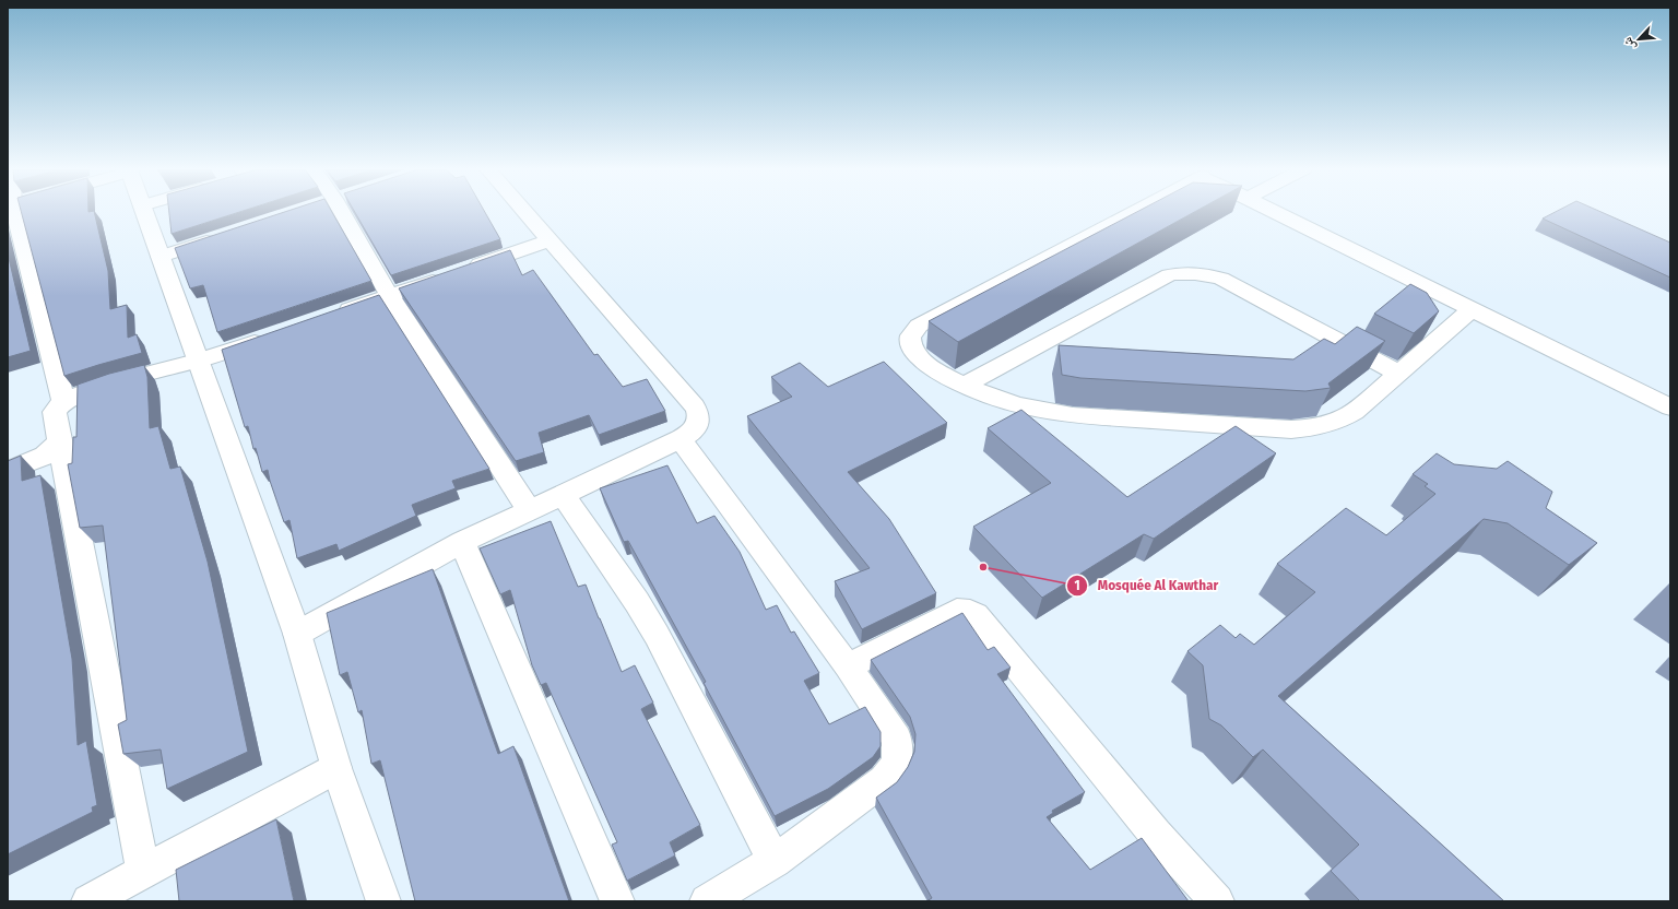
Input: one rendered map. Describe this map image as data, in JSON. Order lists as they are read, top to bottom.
{
  "places": ["Mosquée Al Kawthar"],
  "north": "bottom left"
}
